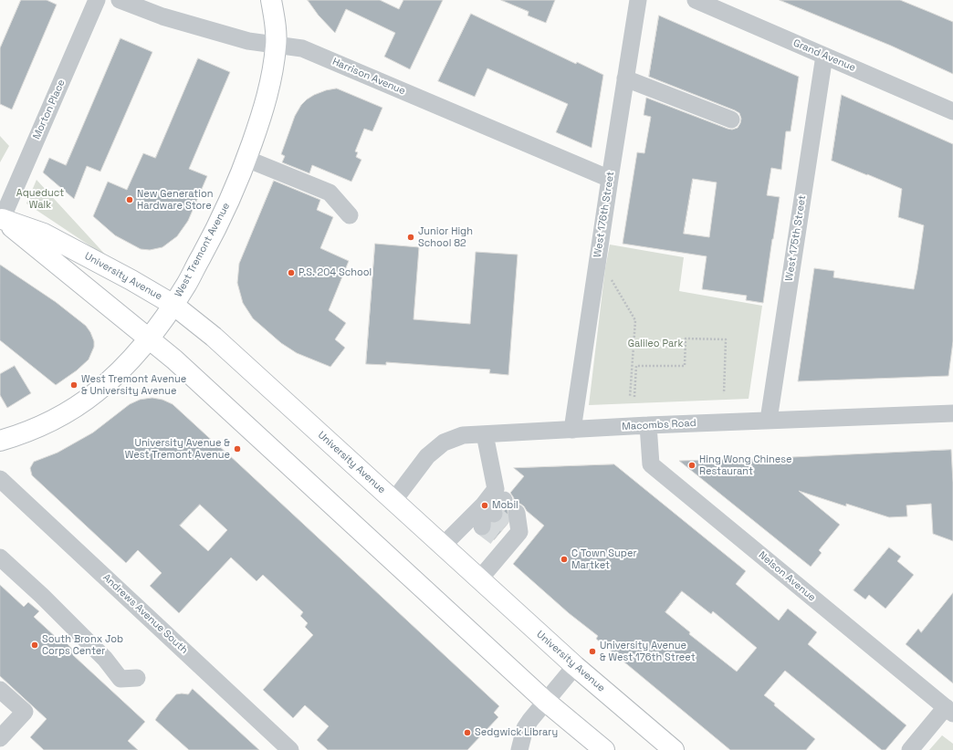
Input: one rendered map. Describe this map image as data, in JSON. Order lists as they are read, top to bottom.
{
  "streets": {
    "main road": ["West Tremont Avenue", "University Avenue"],
    "street": [
      "Grand Avenue",
      "Harrison Avenue",
      "Morton Place",
      "West 176th Street",
      "West 175th Street",
      "Macombs Road",
      "Nelson Avenue",
      "Andrews Avenue South"
    ]
  },
  "crossings": [
    ["Grand Avenue", "West 175th Street"],
    ["Harrison Avenue", "West 176th Street"],
    ["Harrison Avenue", "West Tremont Avenue"],
    ["Morton Place", "University Avenue"],
    ["West 176th Street", "Macombs Road"],
    ["West 175th Street", "Macombs Road"],
    ["West Tremont Avenue", "University Avenue"],
    ["University Avenue", "Macombs Road"],
    ["Macombs Road", "Nelson Avenue"]
  ],
  "parks": ["Aqueduct Walk", "Galileo Park"],
  "places": [
    "New Generation Hardware Store",
    "Junior High School 82",
    "P.S. 204 School",
    "West Tremont Avenue & University Avenue",
    "University Avenue & West Tremont Avenue",
    "Hing Wong Chinese Restaurant",
    "Mobil",
    "C Town Super Martket",
    "South Bronx Job Corps Center",
    "University Avenue & West 176th Street",
    "Sedgwick Library"
  ]
}
